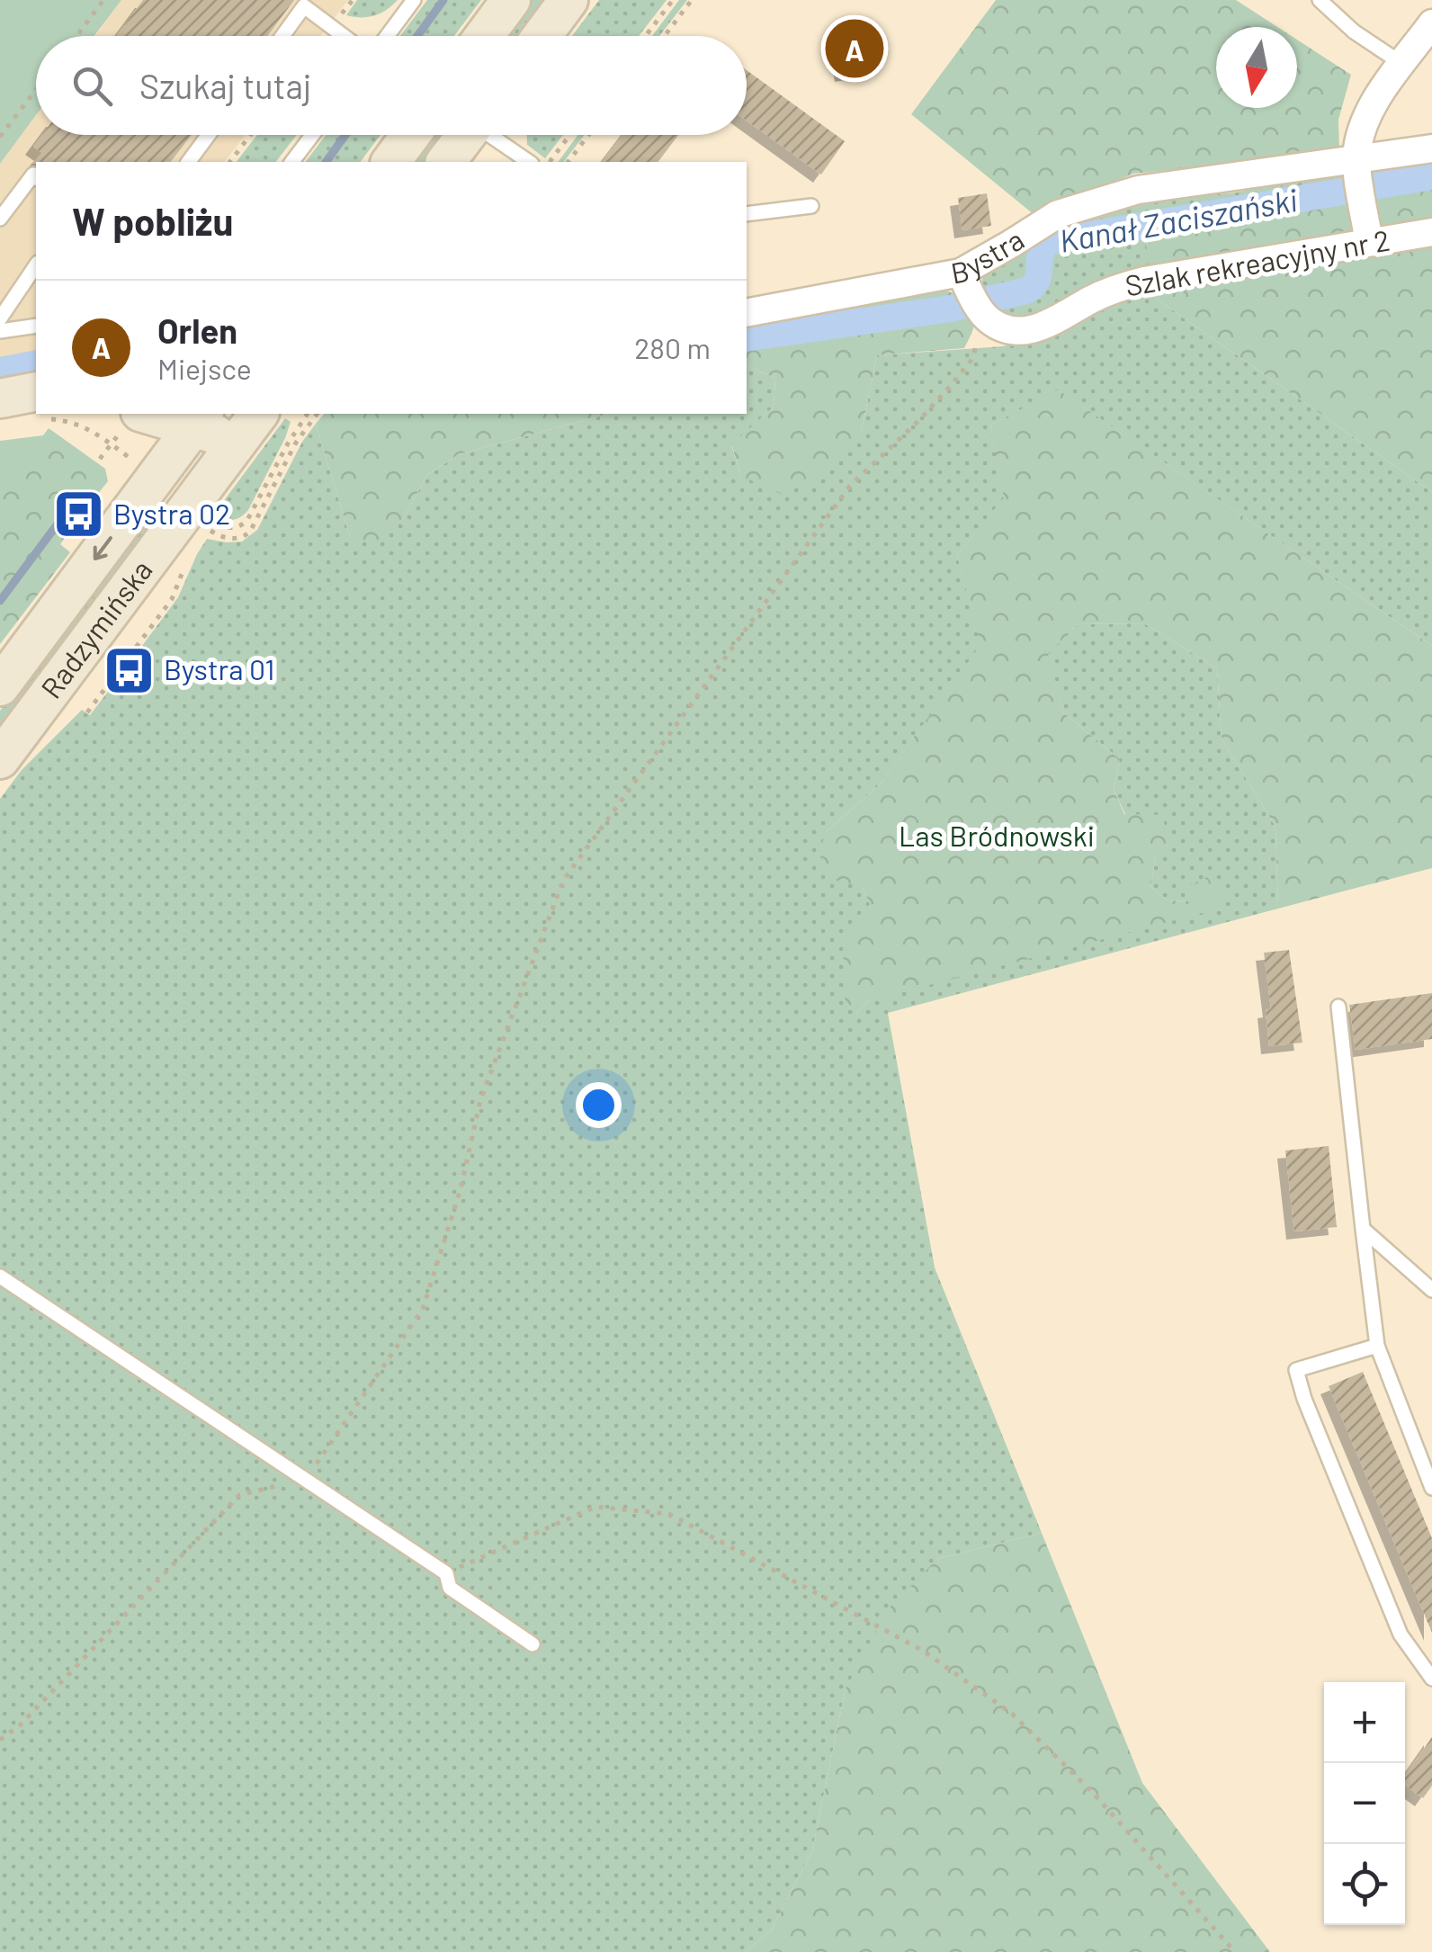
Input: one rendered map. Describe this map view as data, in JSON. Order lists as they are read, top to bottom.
{
  "streets": {
    "main road": ["Radzymińska"],
    "street": ["Bystra", "Szlak rekreacyjny nr 2"]
  },
  "water": ["Kanał Zaciszański"],
  "parks": ["Las Bródnowski"],
  "places": {
    "bus stop": ["Bystra 02", "Bystra 01"]
  },
  "north": "bottom",
  "page": {
    "pins": "A",
    "search": "Szukaj tutaj",
    "heading": "W pobliżu",
    "list": [
      {
        "mark": "A",
        "name": "Orlen",
        "note": "Miejsce",
        "value": "280 m"
      }
    ],
    "map_buttons": ["+", "−"]
  }
}
